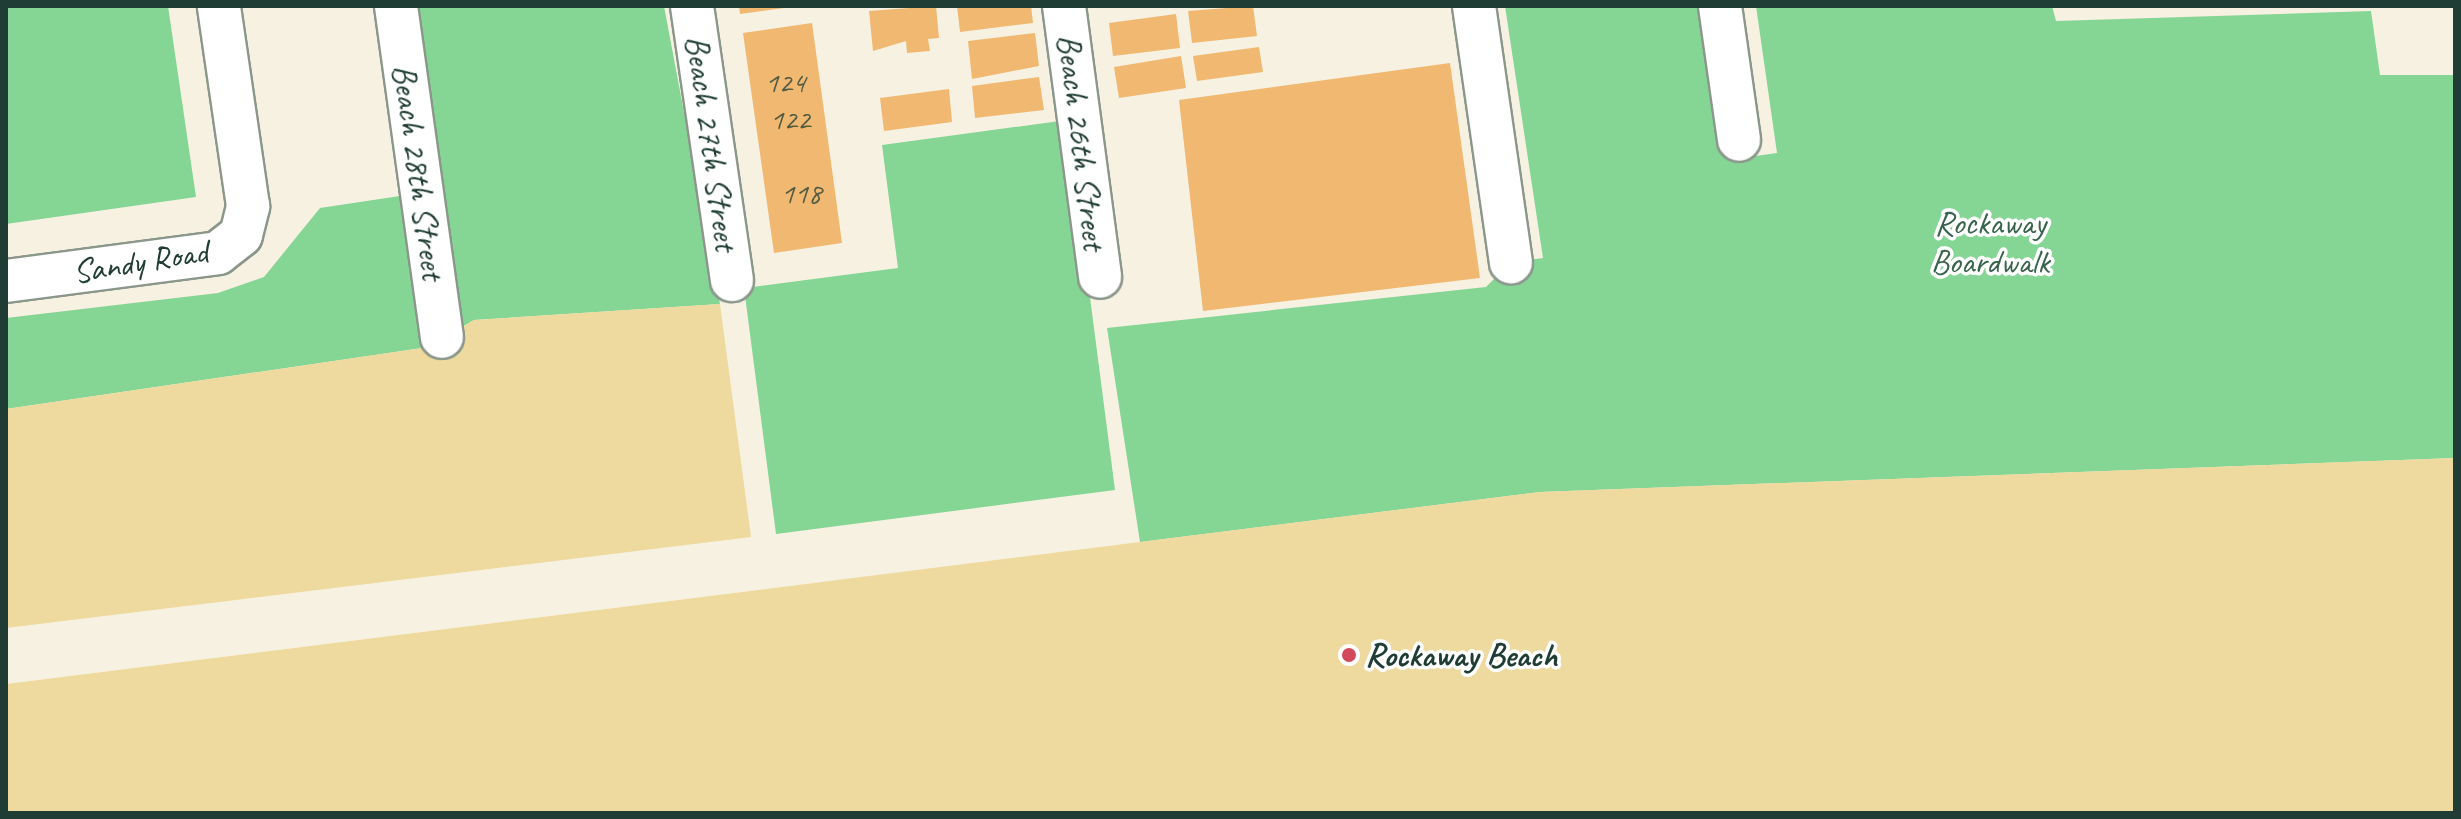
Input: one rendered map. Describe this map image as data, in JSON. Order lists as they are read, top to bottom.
{
  "streets": {
    "street": [
      "Beach 26th Street",
      "Beach 27th Street",
      "Beach 28th Street",
      "Sandy Road"
    ]
  },
  "parks": ["Rockaway Boardwalk"],
  "places": ["Rockaway Beach"],
  "house_numbers": ["124", "122", "118"]
}
